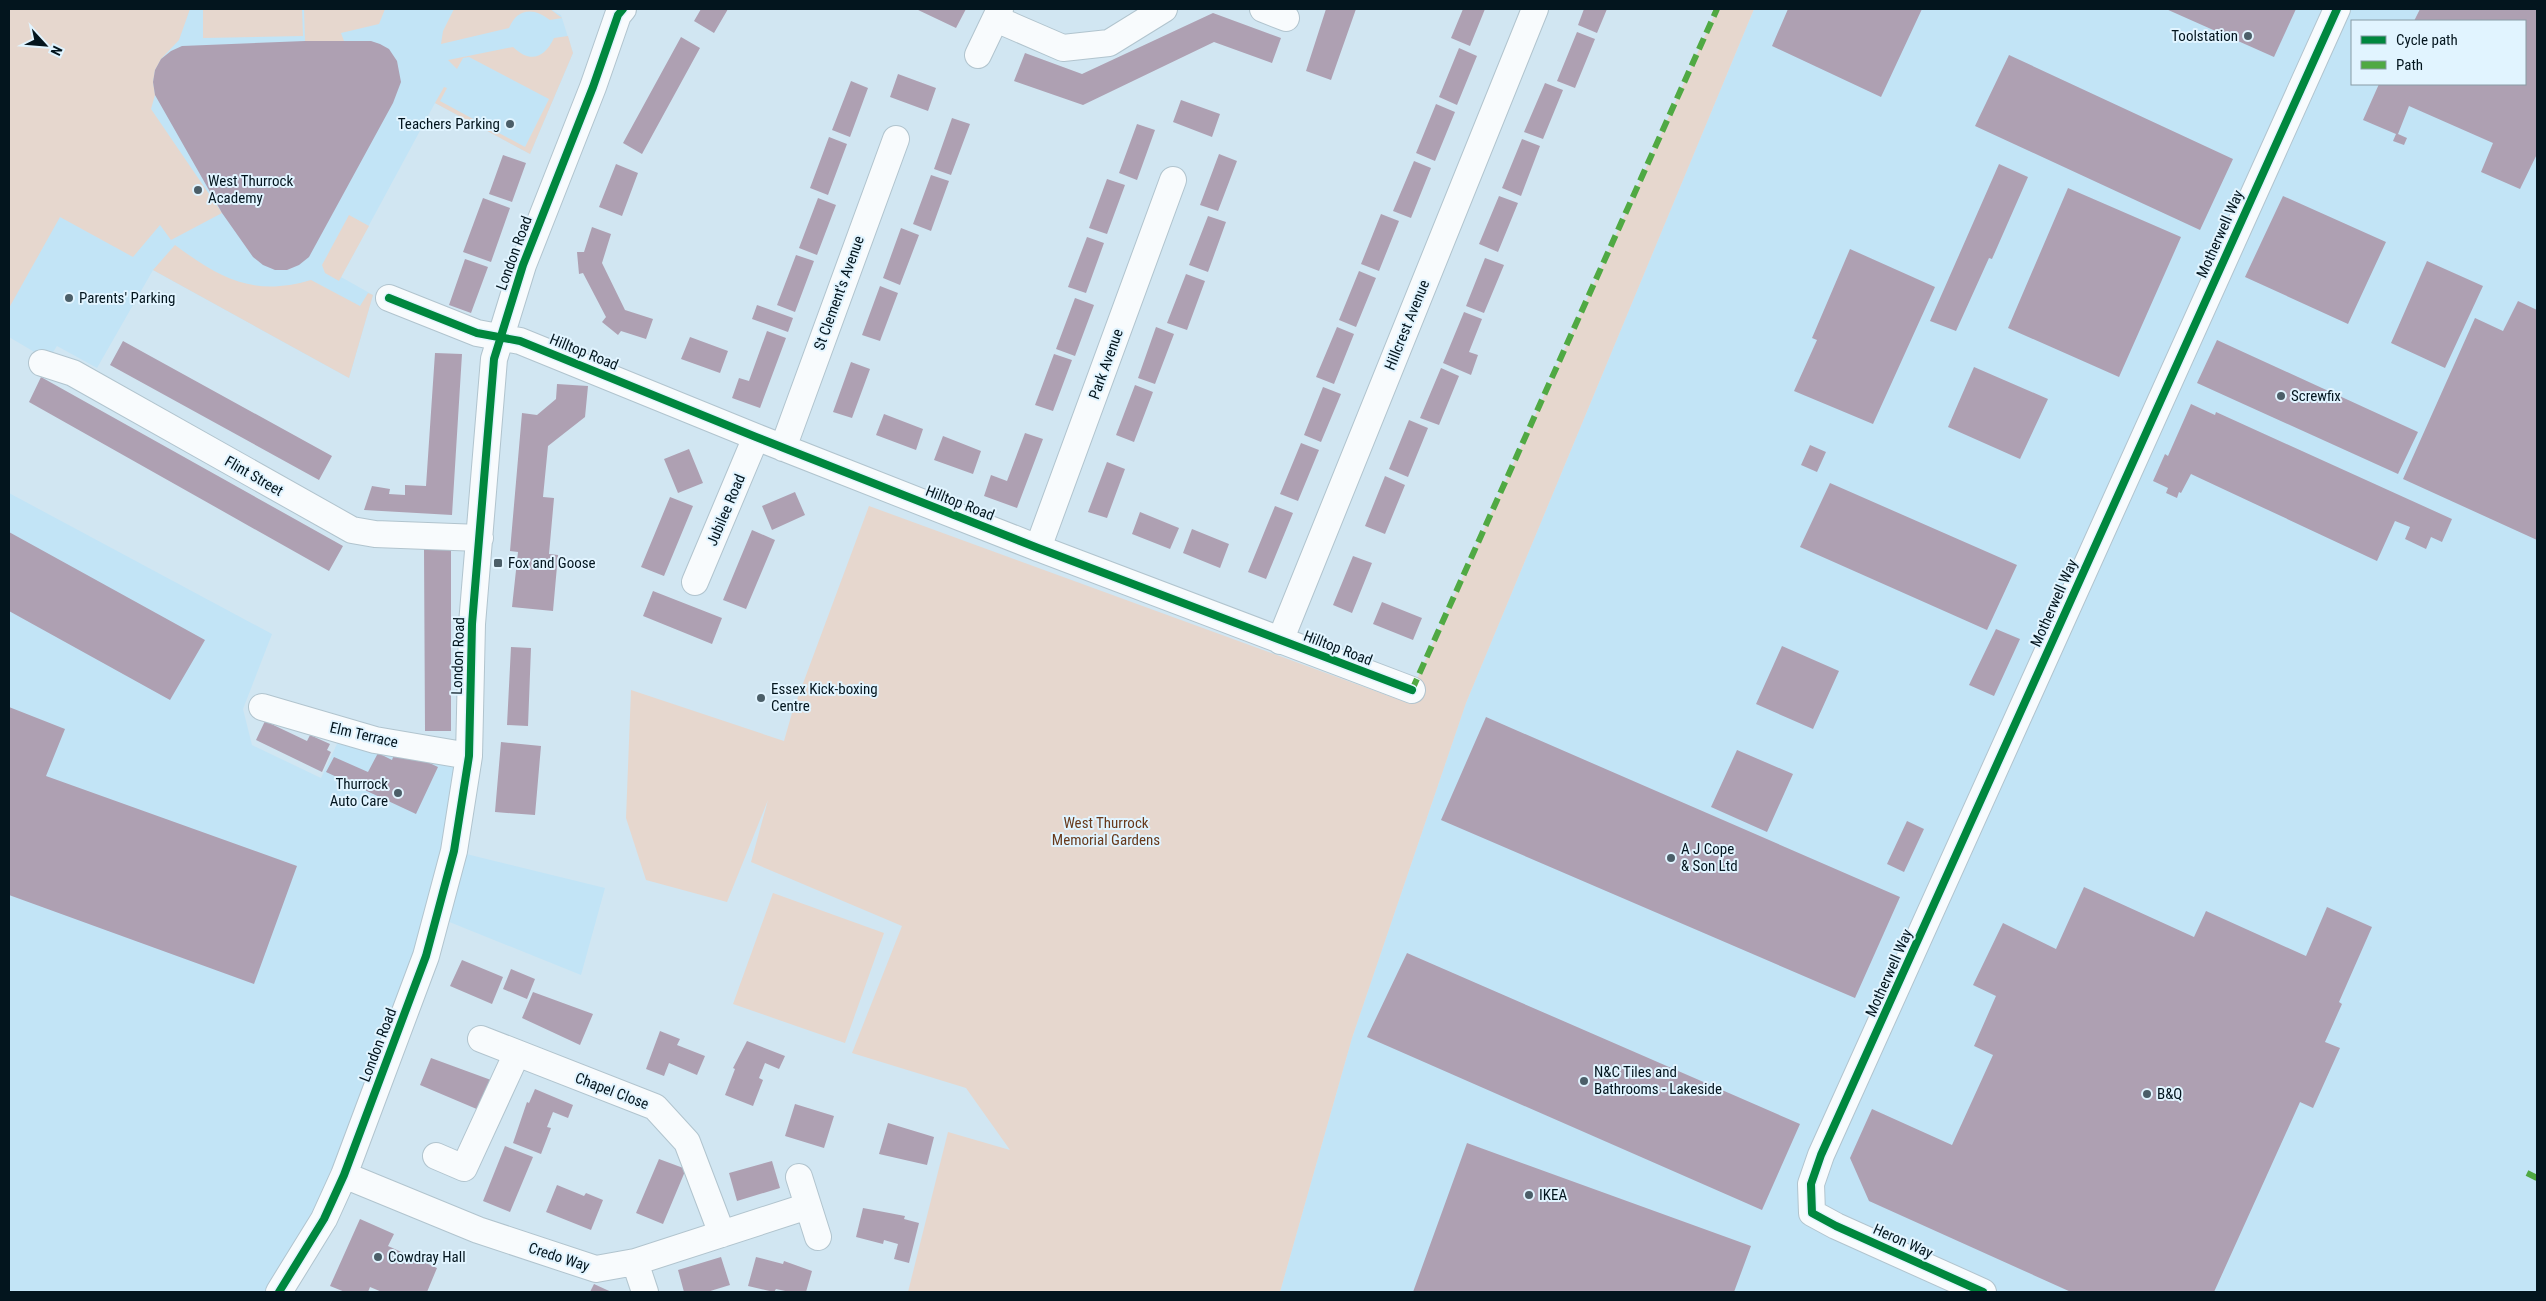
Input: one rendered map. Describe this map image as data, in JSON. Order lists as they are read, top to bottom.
{
  "streets": {
    "street": [
      "Motherwell Way",
      "London Road",
      "St Clement's Avenue",
      "Hillcrest Avenue",
      "Hilltop Road",
      "Park Avenue",
      "Flint Street",
      "Jubilee Road",
      "Elm Terrace",
      "Chapel Close",
      "Heron Way",
      "Credo Way"
    ]
  },
  "crossings": [
    ["Motherwell Way", "Heron Way"],
    ["London Road", "Hilltop Road"],
    ["London Road", "Flint Street"],
    ["London Road", "Elm Terrace"],
    ["London Road", "Credo Way"],
    ["St Clement's Avenue", "Hilltop Road"],
    ["Hillcrest Avenue", "Hilltop Road"],
    ["Hilltop Road", "Park Avenue"],
    ["Hilltop Road", "Jubilee Road"],
    ["Chapel Close", "Credo Way"]
  ],
  "parks": ["West Thurrock Memorial Gardens"],
  "places": {
    "other": [
      "Toolstation",
      "Teachers Parking",
      "West Thurrock Academy",
      "Parents' Parking",
      "Screwfix",
      "Essex Kick-boxing Centre",
      "Thurrock Auto Care",
      "A J Cope & Son Ltd",
      "N&C Tiles and Bathrooms - Lakeside",
      "B&Q",
      "IKEA",
      "Cowdray Hall"
    ],
    "transit": ["Fox and Goose"]
  },
  "legend": ["Cycle path", "Path"],
  "north": "bottom right"
}
